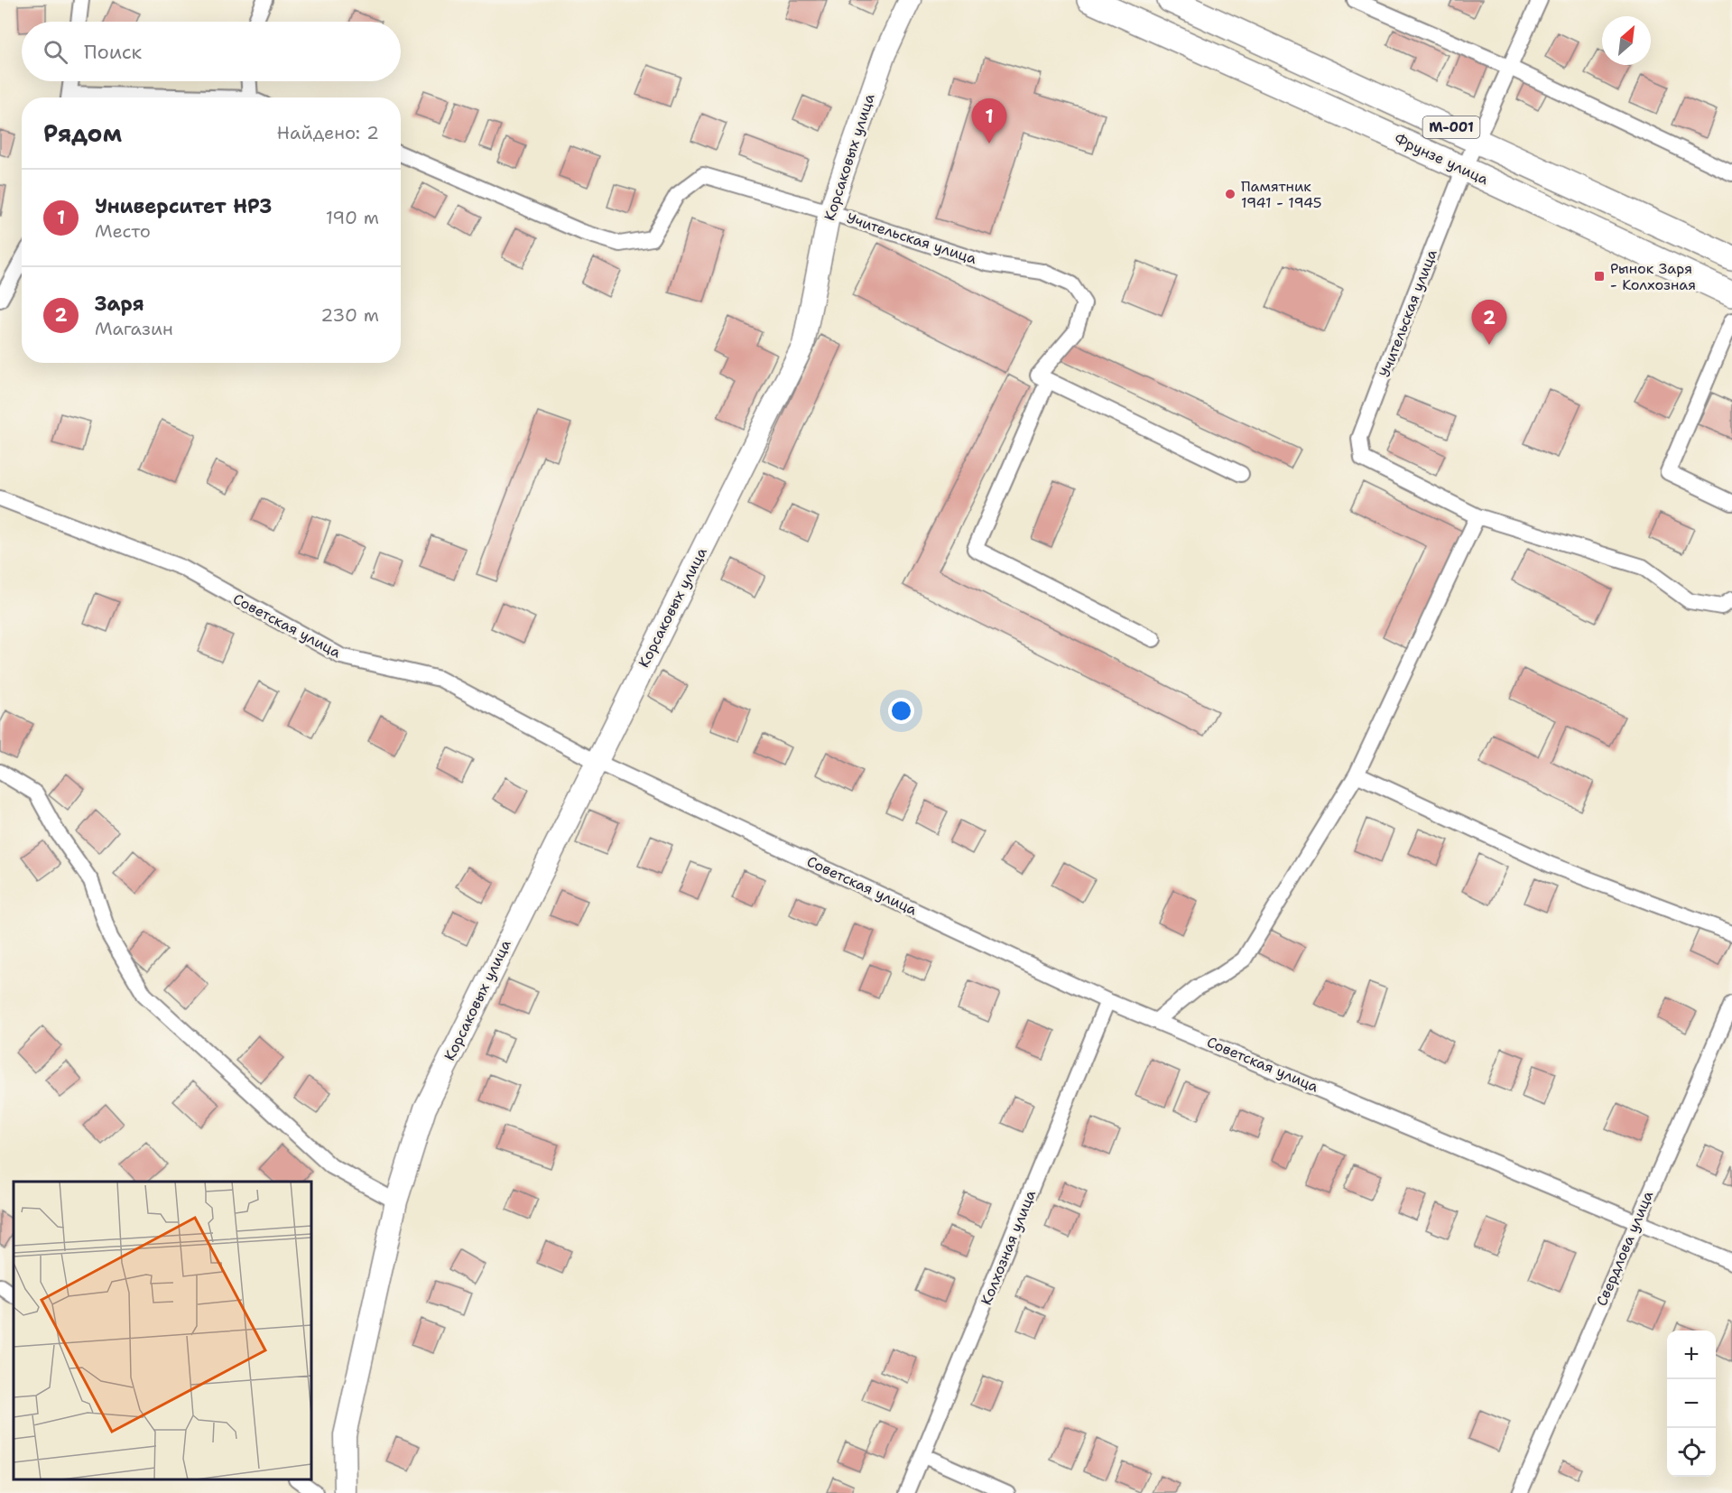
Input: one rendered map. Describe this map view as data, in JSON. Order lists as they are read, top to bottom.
{
  "streets": {
    "main road": ["M-001", "Фрунзе улица"],
    "street": [
      "Корсаковых улица",
      "Учительская улица",
      "Советская улица",
      "Колхозная улица",
      "Свердлова улица"
    ]
  },
  "crossings": [
    ["Корсаковых улица", "Учительская улица"],
    ["Корсаковых улица", "Советская улица"],
    ["Фрунзе улица", "Учительская улица"],
    ["Советская улица", "Колхозная улица"],
    ["Советская улица", "Свердлова улица"]
  ],
  "places": {
    "other": ["Памятник 1941 - 1945"],
    "transit": ["Рынок Заря - Колхозная"]
  },
  "north": "top right",
  "page": {
    "search": "Поиск",
    "heading": ["Рядом", "Найдено: 2"],
    "pins": ["1", "2"],
    "list": [
      {
        "mark": "1",
        "name": "Университет НРЗ",
        "note": "Место",
        "value": "190 m"
      },
      {
        "mark": "2",
        "name": "Заря",
        "note": "Магазин",
        "value": "230 m"
      }
    ],
    "map_buttons": ["+", "−"]
  }
}
